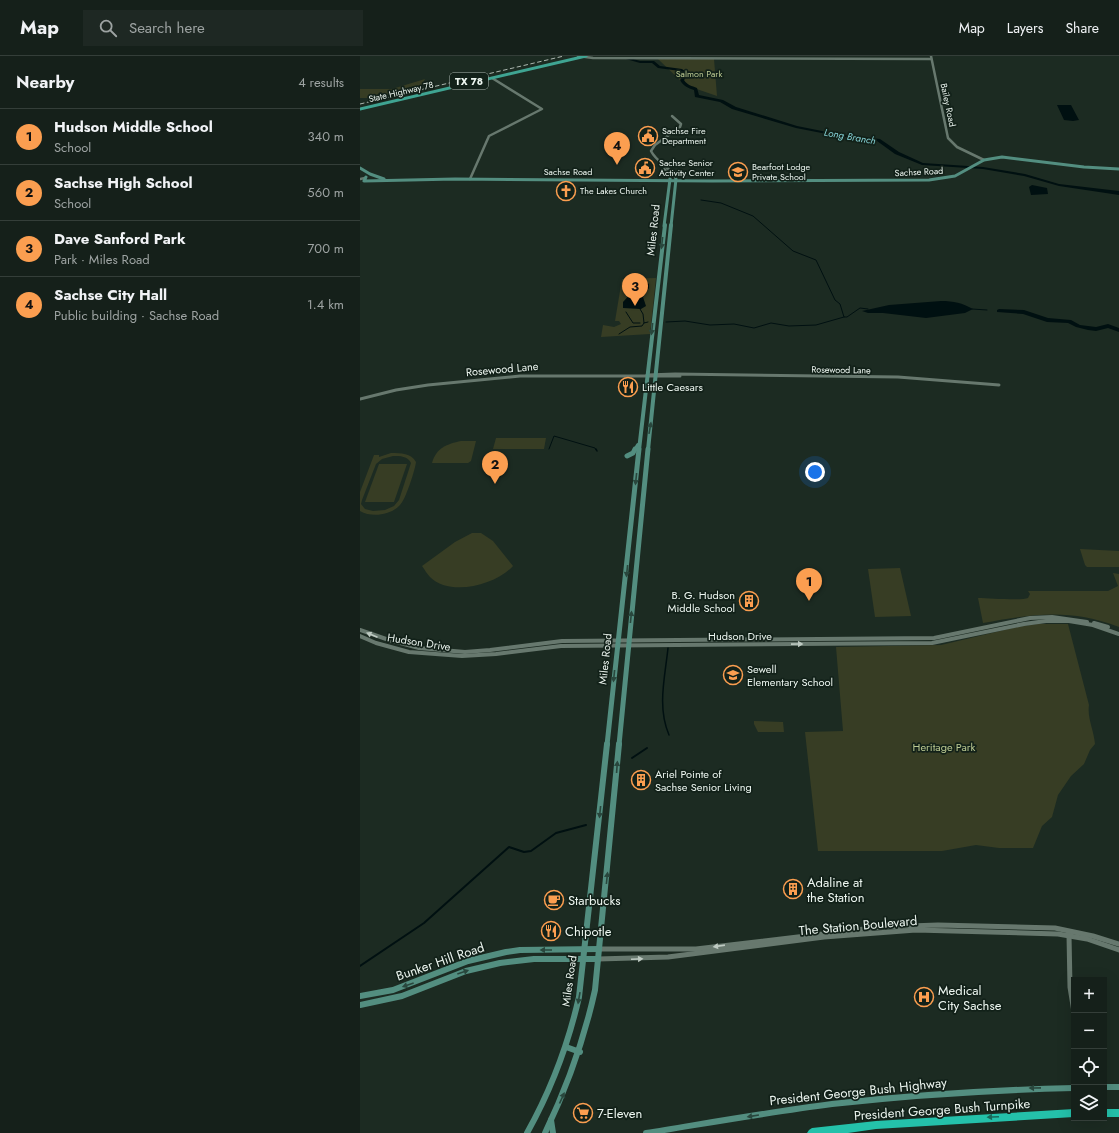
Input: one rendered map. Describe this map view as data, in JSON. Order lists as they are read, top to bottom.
{
  "streets": {
    "highway": ["President George Bush Turnpike"],
    "main road": [
      "TX 78",
      "State Highway 78",
      "Sachse Road",
      "Miles Road",
      "Bunker Hill Road",
      "President George Bush Highway"
    ],
    "street": [
      "Bailey Road",
      "Rosewood Lane",
      "Hudson Drive",
      "The Station Boulevard"
    ]
  },
  "crossings": [
    ["Bailey Road", "Sachse Road"],
    ["Sachse Road", "Miles Road"],
    ["Miles Road", "Rosewood Lane"],
    ["Miles Road", "Hudson Drive"],
    ["Miles Road", "The Station Boulevard"],
    ["Miles Road", "Bunker Hill Road"],
    ["The Station Boulevard", "Bunker Hill Road"]
  ],
  "one_way": ["President George Bush Highway", "President George Bush Turnpike"],
  "water": ["Long Branch"],
  "parks": ["Salmon Park", "Heritage Park"],
  "places": {
    "public building": ["Sachse Fire Department", "Sachse Senior Activity Center"],
    "school or university": ["Bearfoot Lodge Private School", "Sewell Elementary School"],
    "church": ["The Lakes Church"],
    "restaurant": ["Little Caesars", "Chipotle"],
    "building": ["B. G. Hudson Middle School", "Ariel Pointe of Sachse Senior Living", "Adaline at the Station"],
    "cafe": ["Starbucks"],
    "hospital": ["Medical City Sachse"],
    "supermarket": ["7-Eleven"]
  },
  "page": {
    "header": "Map",
    "search": "Search here",
    "nav": ["Map", "Layers", "Share"],
    "heading": ["Nearby", "4 results"],
    "list": [
      {
        "mark": "1",
        "name": "Hudson Middle School",
        "note": "School",
        "value": "340 m"
      },
      {
        "mark": "2",
        "name": "Sachse High School",
        "note": "School",
        "value": "560 m"
      },
      {
        "mark": "3",
        "name": "Dave Sanford Park",
        "note": "Park · Miles Road",
        "value": "700 m"
      },
      {
        "mark": "4",
        "name": "Sachse City Hall",
        "note": "Public building · Sachse Road",
        "value": "1.4 km"
      }
    ],
    "pins": [
      "4",
      "3",
      "2",
      "1"
    ],
    "map_buttons": ["+", "−"]
  }
}
